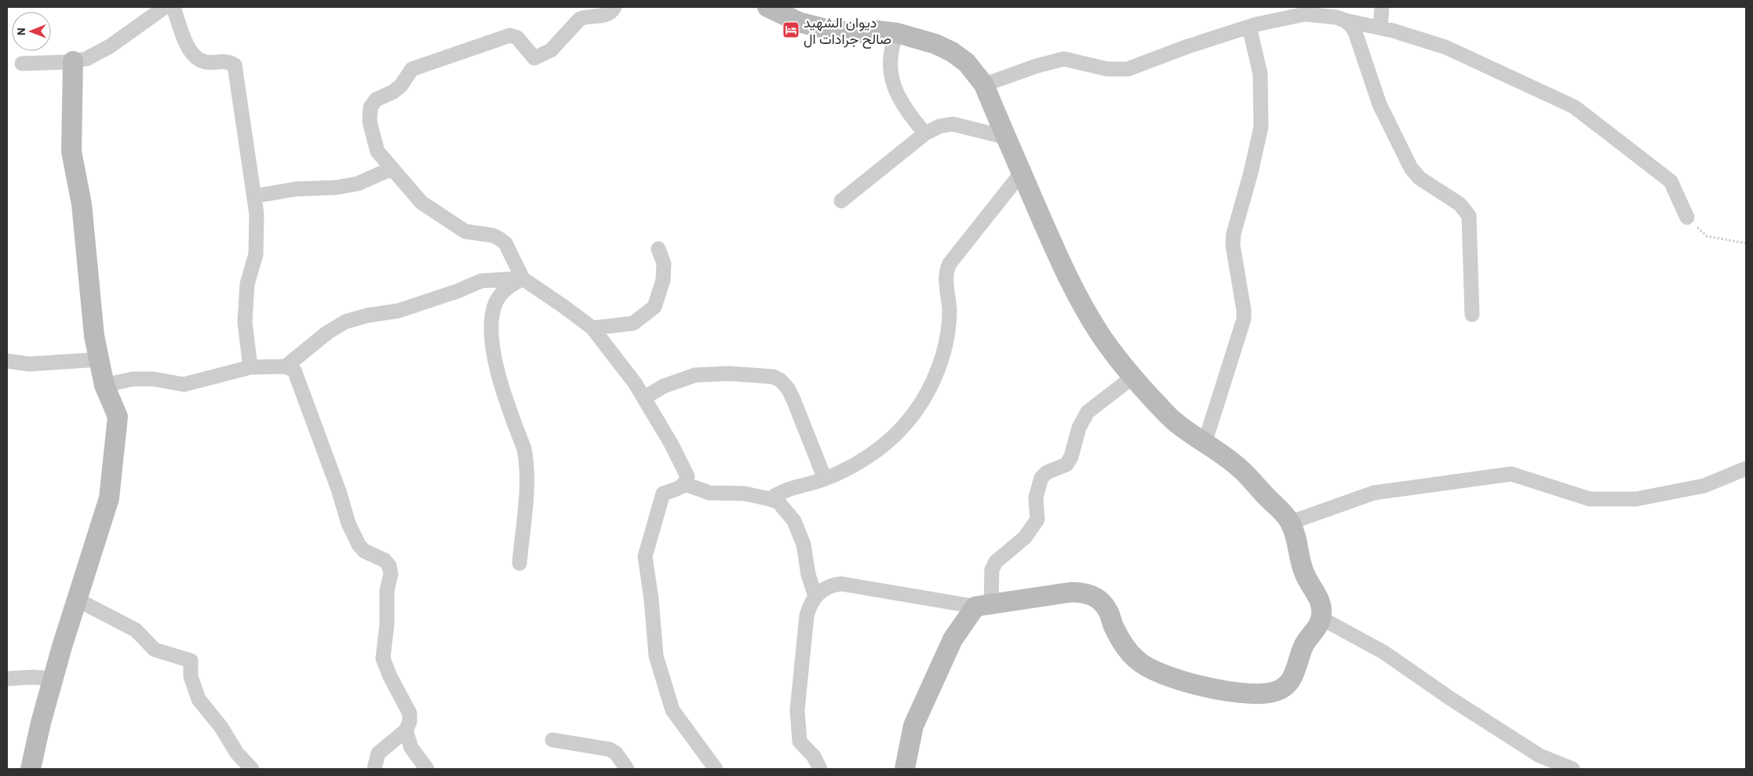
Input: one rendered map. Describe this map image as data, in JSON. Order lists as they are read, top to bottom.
{
  "places": {
    "hotel": ["ديوان الشهيد صالح جرادات ال"]
  },
  "north": "left"
}
